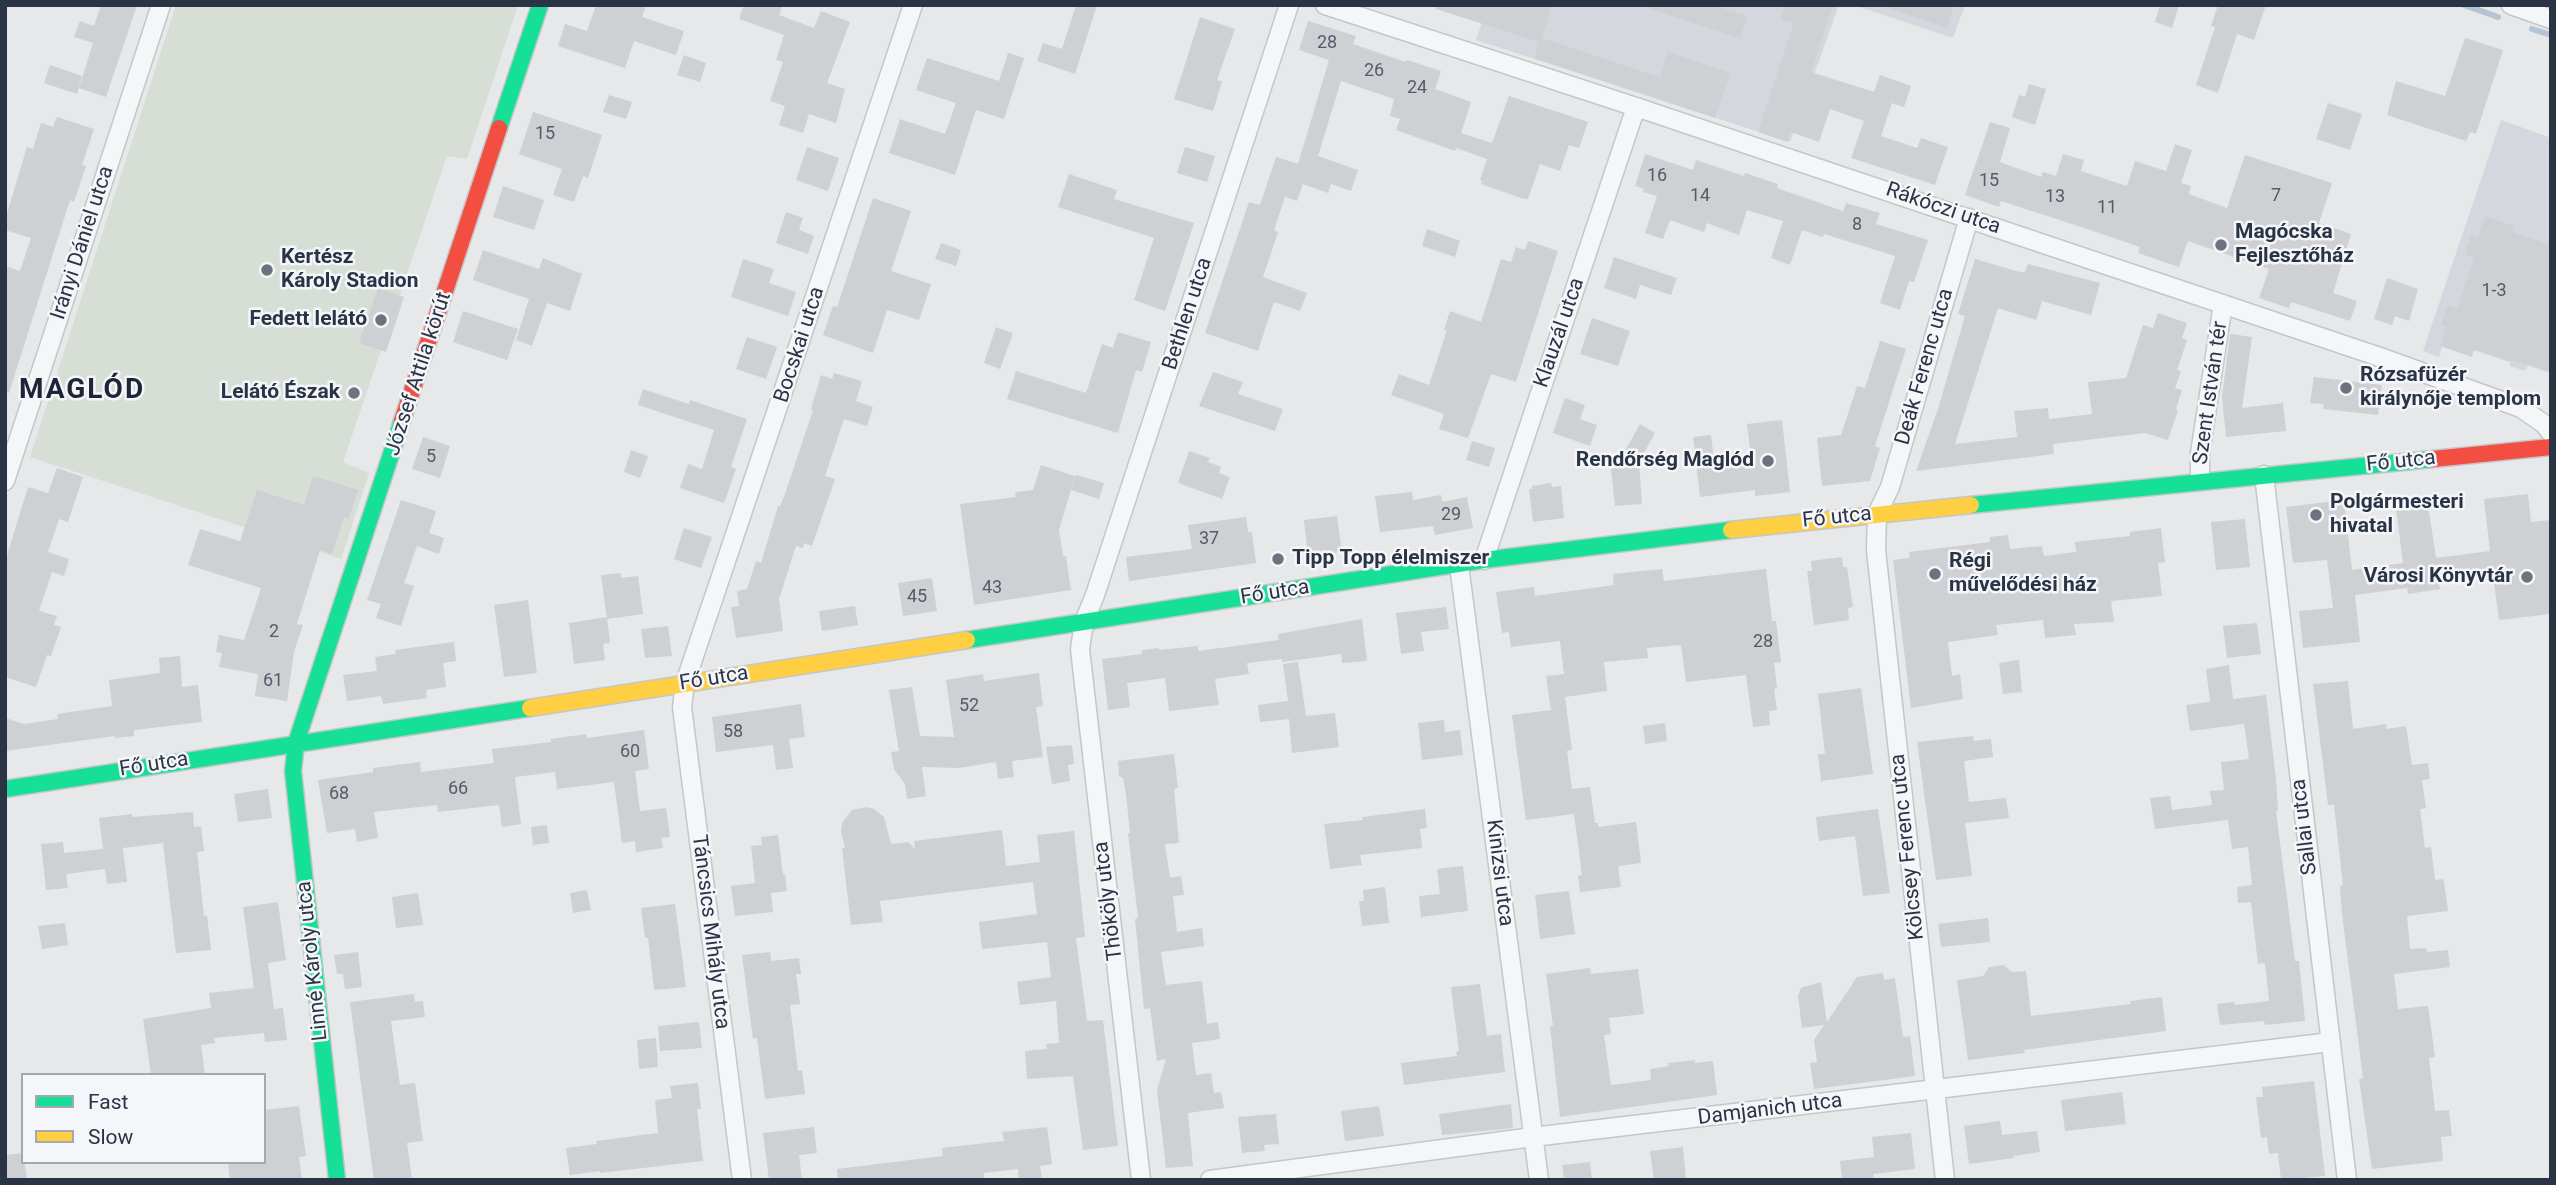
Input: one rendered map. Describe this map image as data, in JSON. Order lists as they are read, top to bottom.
{
  "streets": {
    "main road": ["József Attila körút", "Fő utca", "Linné Károly utca"],
    "street": [
      "Rákóczi utca",
      "Irányi Dániel utca",
      "Bethlen utca",
      "Klauzál utca",
      "Bocskai utca",
      "Deák Ferenc utca",
      "Szent István tér",
      "Sallai utca",
      "Kölcsey Ferenc utca",
      "Kinizsi utca",
      "Thököly utca",
      "Táncsics Mihály utca",
      "Damjanich utca"
    ]
  },
  "crossings": [
    ["Rákóczi utca", "Klauzál utca"],
    ["Rákóczi utca", "Deák Ferenc utca"],
    ["Rákóczi utca", "Szent István tér"],
    ["Bethlen utca", "Fő utca"],
    ["Bethlen utca", "Thököly utca"],
    ["Klauzál utca", "Fő utca"],
    ["Bocskai utca", "Fő utca"],
    ["Bocskai utca", "Táncsics Mihály utca"],
    ["Deák Ferenc utca", "Fő utca"],
    ["Deák Ferenc utca", "Kölcsey Ferenc utca"],
    ["József Attila körút", "Fő utca"],
    ["József Attila körút", "Linné Károly utca"],
    ["Szent István tér", "Fő utca"],
    ["Fő utca", "Sallai utca"],
    ["Fő utca", "Kölcsey Ferenc utca"],
    ["Fő utca", "Kinizsi utca"],
    ["Fő utca", "Thököly utca"],
    ["Fő utca", "Táncsics Mihály utca"],
    ["Fő utca", "Linné Károly utca"],
    ["Sallai utca", "Damjanich utca"],
    ["Kölcsey Ferenc utca", "Damjanich utca"],
    ["Kinizsi utca", "Damjanich utca"]
  ],
  "districts": ["MAGLÓD"],
  "places": [
    "Magócska Fejlesztőház",
    "Kertész Károly Stadion",
    "Fedett lelátó",
    "Rózsafüzér királynője templom",
    "Lelátó Észak",
    "Rendőrség Maglód",
    "Polgármesteri hivatal",
    "Tipp Topp élelmiszer",
    "Régi művelődési ház",
    "Városi Könyvtár"
  ],
  "house_numbers": [
    "28",
    "26",
    "24",
    "15",
    "16",
    "15",
    "14",
    "7",
    "13",
    "11",
    "8",
    "1-3",
    "5",
    "29",
    "37",
    "43",
    "45",
    "2",
    "28",
    "61",
    "52",
    "58",
    "60",
    "66",
    "68"
  ],
  "legend": ["Fast", "Slow"]
}
